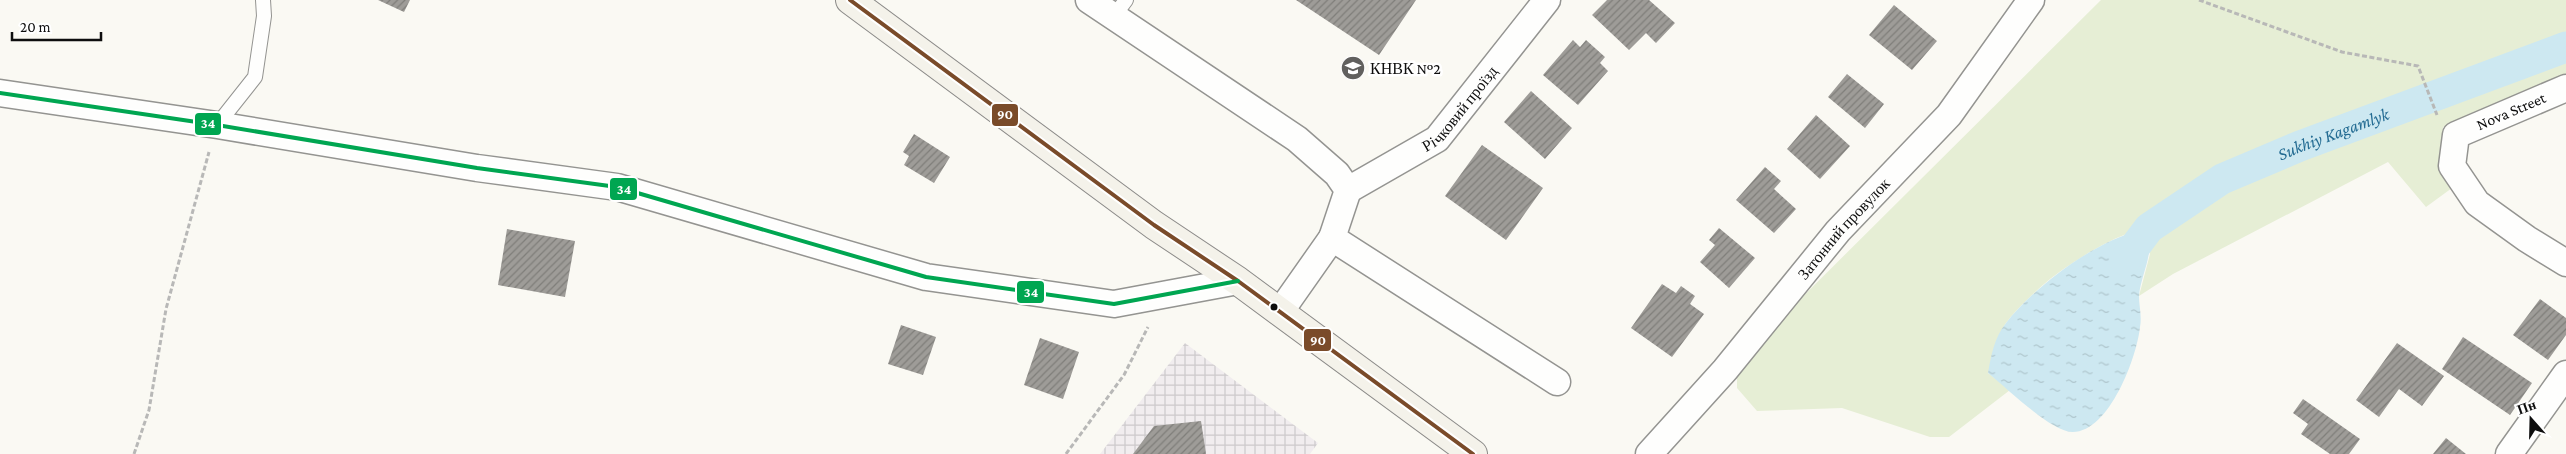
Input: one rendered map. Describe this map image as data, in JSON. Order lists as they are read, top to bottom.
{
  "streets": {
    "street": ["Річковий проїзд", "Nova Street", "Затонний провулок"]
  },
  "water": ["Sukhiy Kagamlyk"],
  "places": {
    "school or university": ["КНВК №2"]
  },
  "lines": ["transit line 90", "transit line 34"],
  "scale_bar": "20 m",
  "north": "top"
}
